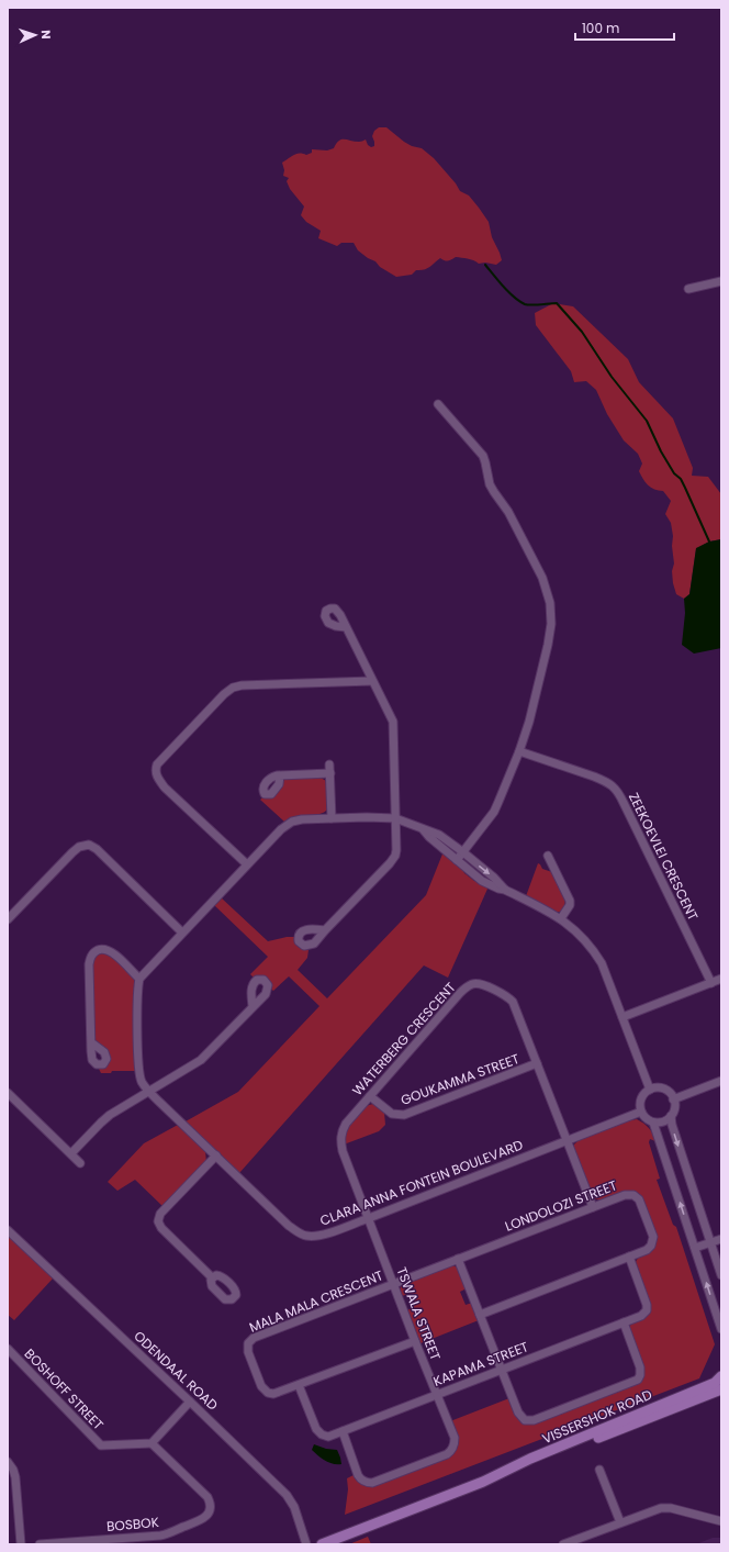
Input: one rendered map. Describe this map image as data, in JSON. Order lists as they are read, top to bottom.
{
  "streets": {
    "main road": ["VISSERSHOK ROAD"],
    "street": [
      "ZEEKOEVLEI CRESCENT",
      "WATERBERG CRESCENT",
      "GOUKAMMA STREET",
      "CLARA ANNA FONTEIN BOULEVARD",
      "LONDOLOZI STREET",
      "MALA MALA CRESCENT",
      "TSWALA STREET",
      "KAPAMA STREET",
      "ODENDAAL ROAD",
      "BOSHOFF STREET",
      "BOSBOK"
    ]
  },
  "crossings": [
    ["WATERBERG CRESCENT", "GOUKAMMA STREET"],
    ["WATERBERG CRESCENT", "CLARA ANNA FONTEIN BOULEVARD"],
    ["WATERBERG CRESCENT", "LONDOLOZI STREET"],
    ["WATERBERG CRESCENT", "TSWALA STREET"],
    ["CLARA ANNA FONTEIN BOULEVARD", "TSWALA STREET"],
    ["LONDOLOZI STREET", "MALA MALA CRESCENT"],
    ["LONDOLOZI STREET", "TSWALA STREET"],
    ["LONDOLOZI STREET", "KAPAMA STREET"],
    ["MALA MALA CRESCENT", "TSWALA STREET"],
    ["MALA MALA CRESCENT", "KAPAMA STREET"],
    ["TSWALA STREET", "KAPAMA STREET"],
    ["BOSHOFF STREET", "BOSBOK"]
  ],
  "scale_bar": "100 m",
  "north": "right"
}
